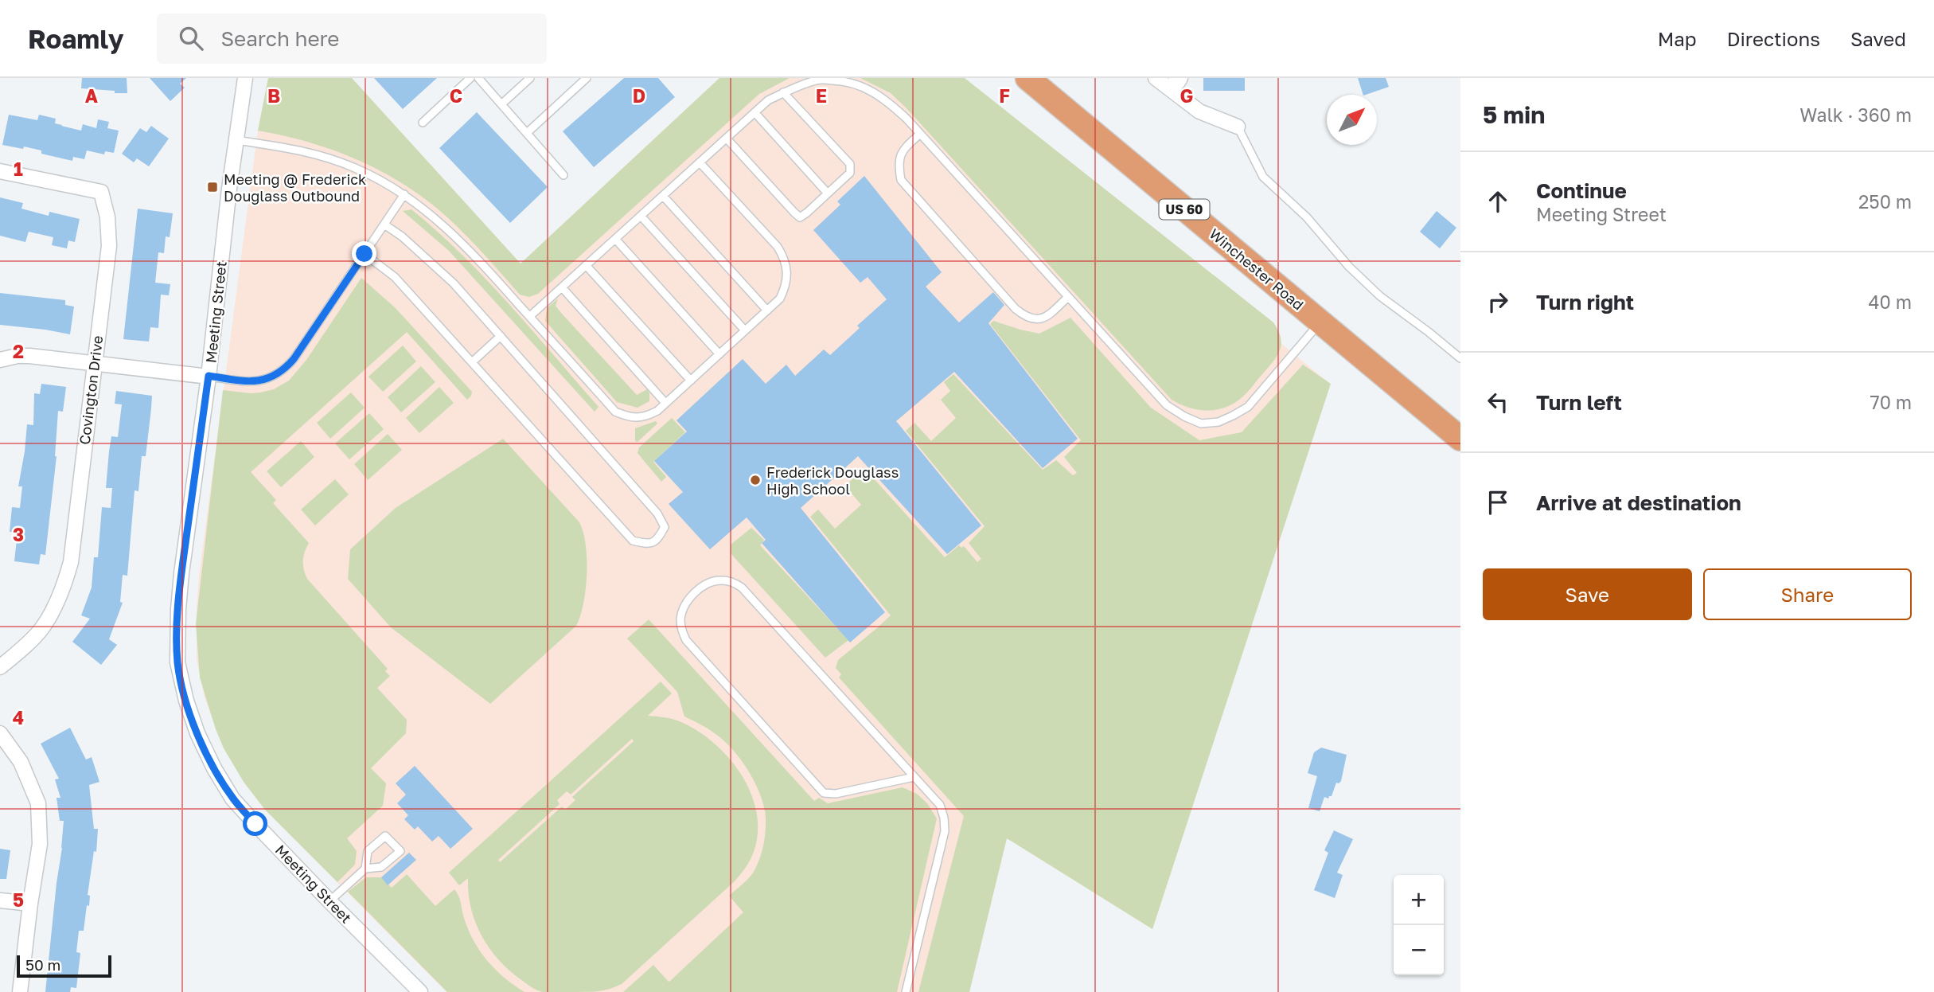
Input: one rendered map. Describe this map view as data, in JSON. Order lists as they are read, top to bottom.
{
  "streets": {
    "highway": ["US 60", "Winchester Road"],
    "street": ["Meeting Street", "Covington Drive"]
  },
  "places": {
    "transit": ["Meeting @ Frederick Douglass Outbound"],
    "other": ["Frederick Douglass High School"]
  },
  "scale_bar": "50 m",
  "north": "top right",
  "page": {
    "header": "Roamly",
    "search": "Search here",
    "nav": ["Map", "Directions", "Saved"],
    "heading": ["5 min", "Walk · 360 m"],
    "list": [
      ["Continue", "Meeting Street", "250 m"],
      ["Turn right", "40 m"],
      ["Turn left", "70 m"],
      "Arrive at destination"
    ],
    "buttons": ["Save", "Share"],
    "map_buttons": ["+", "−"],
    "scale": "50 m"
  },
  "grid": {
    "columns": [
      "A",
      "B",
      "C",
      "D",
      "E",
      "F",
      "G"
    ],
    "rows": [
      "1",
      "2",
      "3",
      "4",
      "5"
    ]
  }
}
